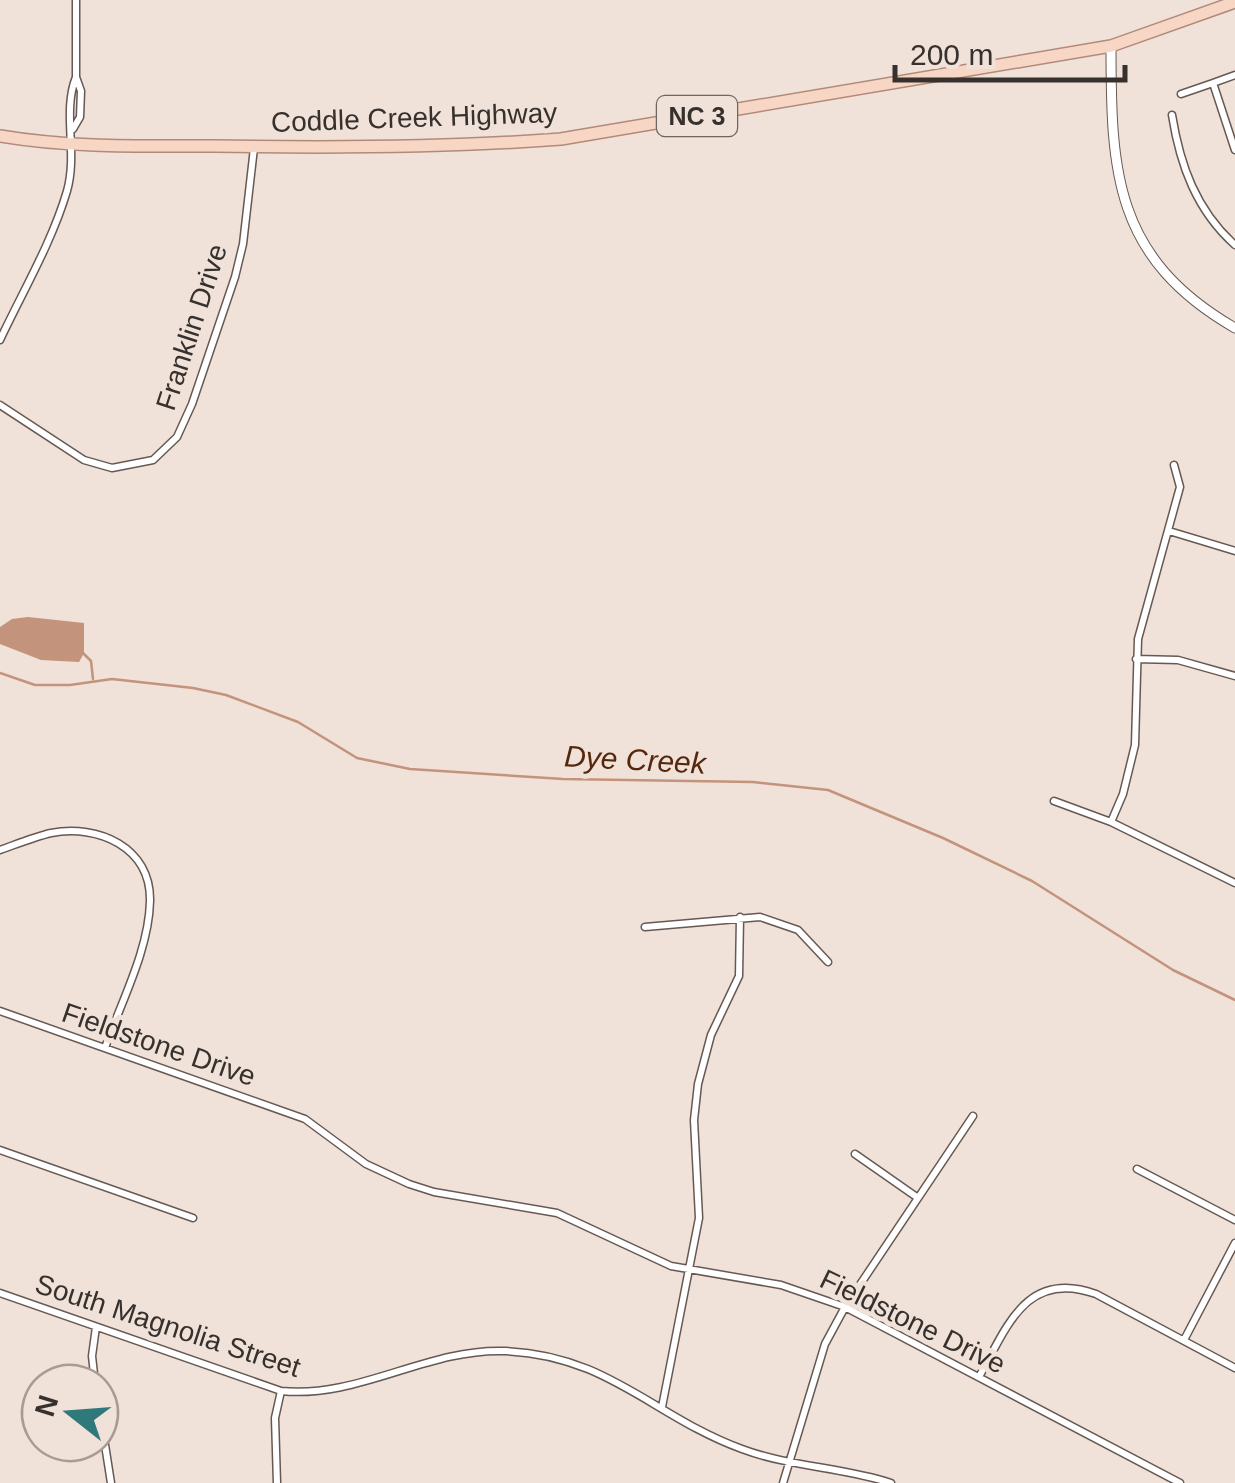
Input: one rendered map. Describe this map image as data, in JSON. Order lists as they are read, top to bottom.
{
  "streets": {
    "main road": ["NC 3", "Coddle Creek Highway"],
    "street": ["Franklin Drive", "Fieldstone Drive", "South Magnolia Street"]
  },
  "crossings": [
    ["Coddle Creek Highway", "Franklin Drive"]
  ],
  "water": ["Dye Creek"],
  "scale_bar": "200 m",
  "north": "left"
}
